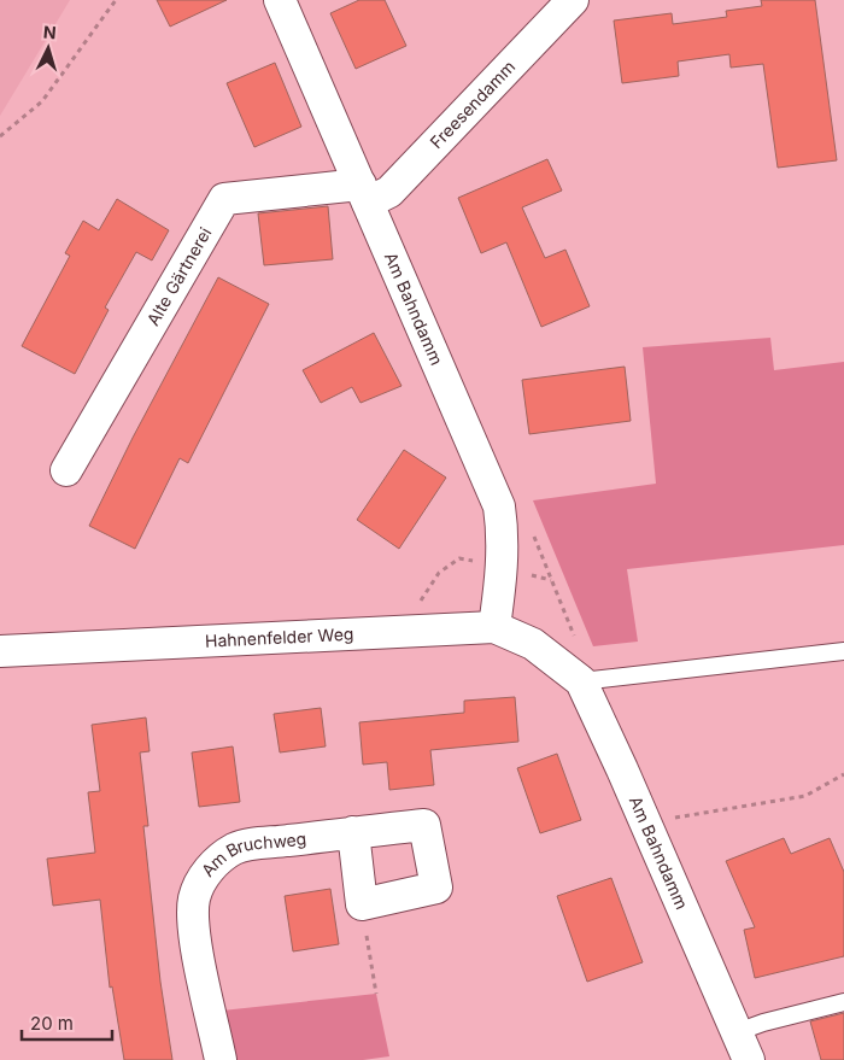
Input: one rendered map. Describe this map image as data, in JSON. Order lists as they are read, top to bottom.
{
  "streets": {
    "street": [
      "Freesendamm",
      "Alte Gärtnerei",
      "Am Bahndamm",
      "Hahnenfelder Weg",
      "Am Bruchweg"
    ]
  },
  "crossings": [
    ["Freesendamm", "Alte Gärtnerei"],
    ["Freesendamm", "Am Bahndamm"],
    ["Alte Gärtnerei", "Am Bahndamm"],
    ["Am Bahndamm", "Hahnenfelder Weg"]
  ],
  "scale_bar": "20 m",
  "north": "top"
}
